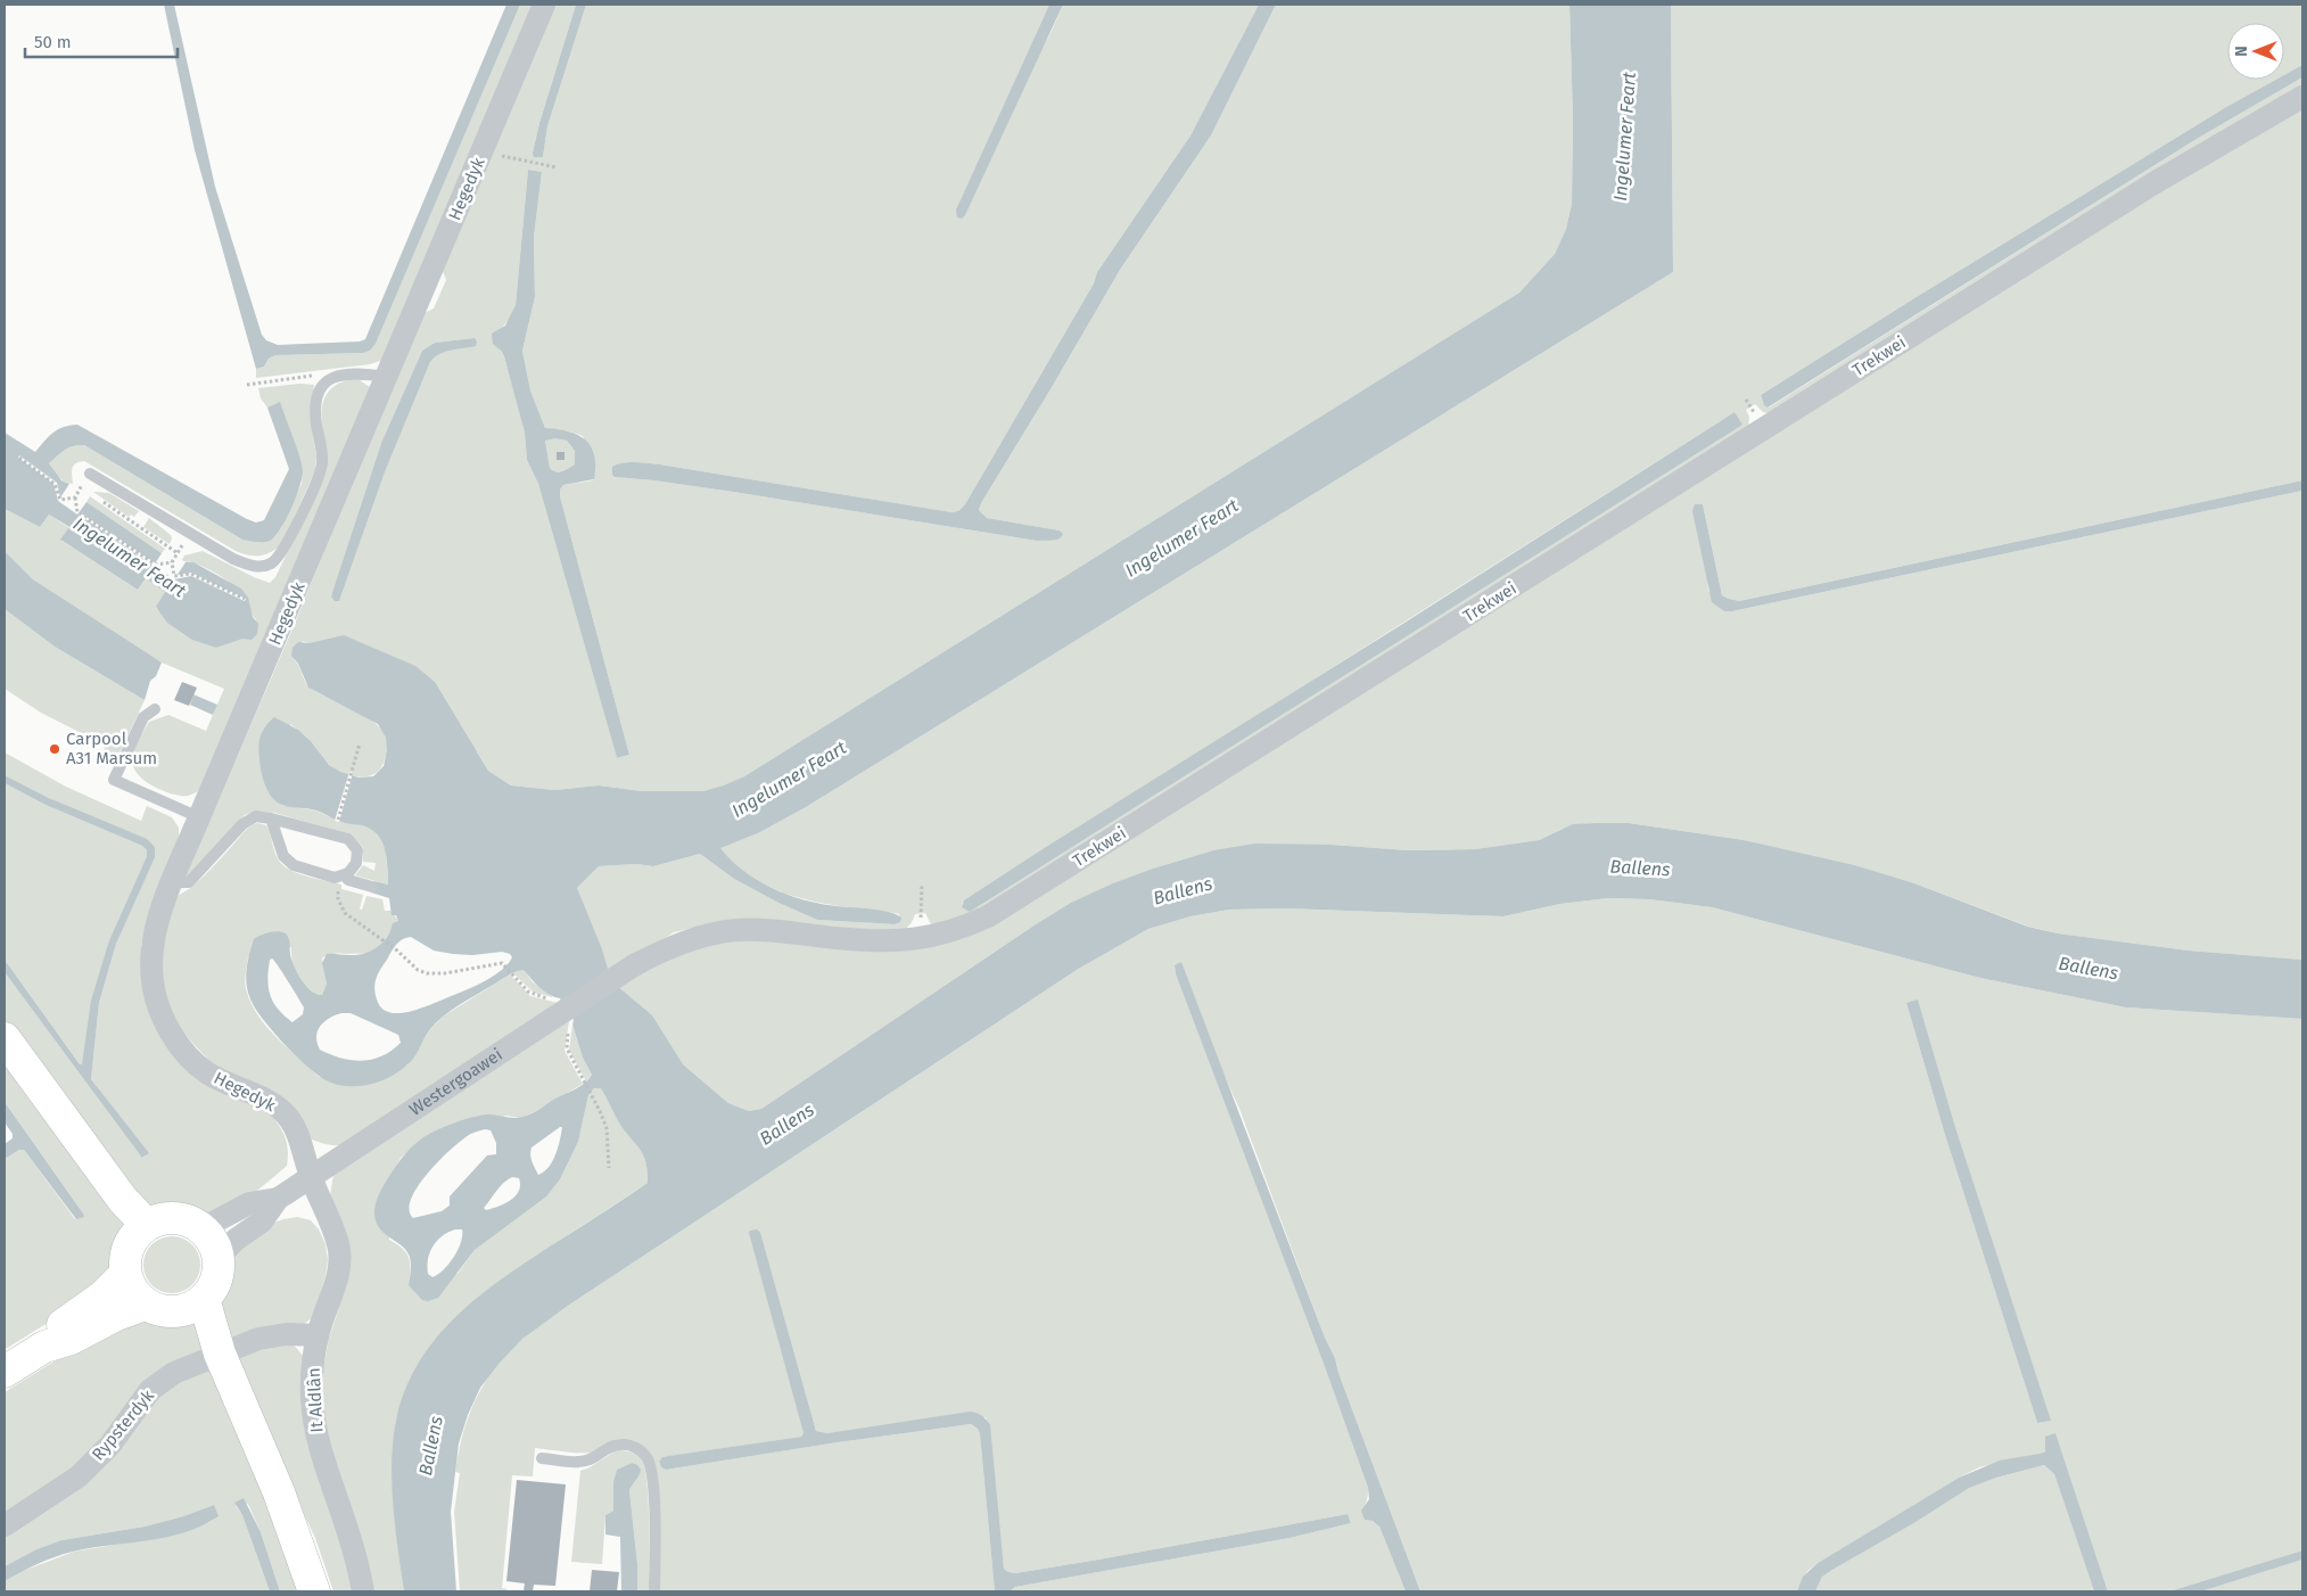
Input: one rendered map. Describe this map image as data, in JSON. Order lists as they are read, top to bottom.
{
  "streets": {
    "street": [
      "Hegedyk",
      "Trekwei",
      "Westergoawei",
      "It Aldlân",
      "Rypsterdyk"
    ]
  },
  "crossings": [
    ["Hegedyk", "Westergoawei"],
    ["Hegedyk", "It Aldlân"],
    ["Trekwei", "Westergoawei"],
    ["Westergoawei", "It Aldlân"],
    ["It Aldlân", "Rypsterdyk"]
  ],
  "water": ["Ingelumer Feart", "Ballens"],
  "places": ["Carpool A31 Marsum"],
  "scale_bar": "50 m",
  "north": "left"
}
